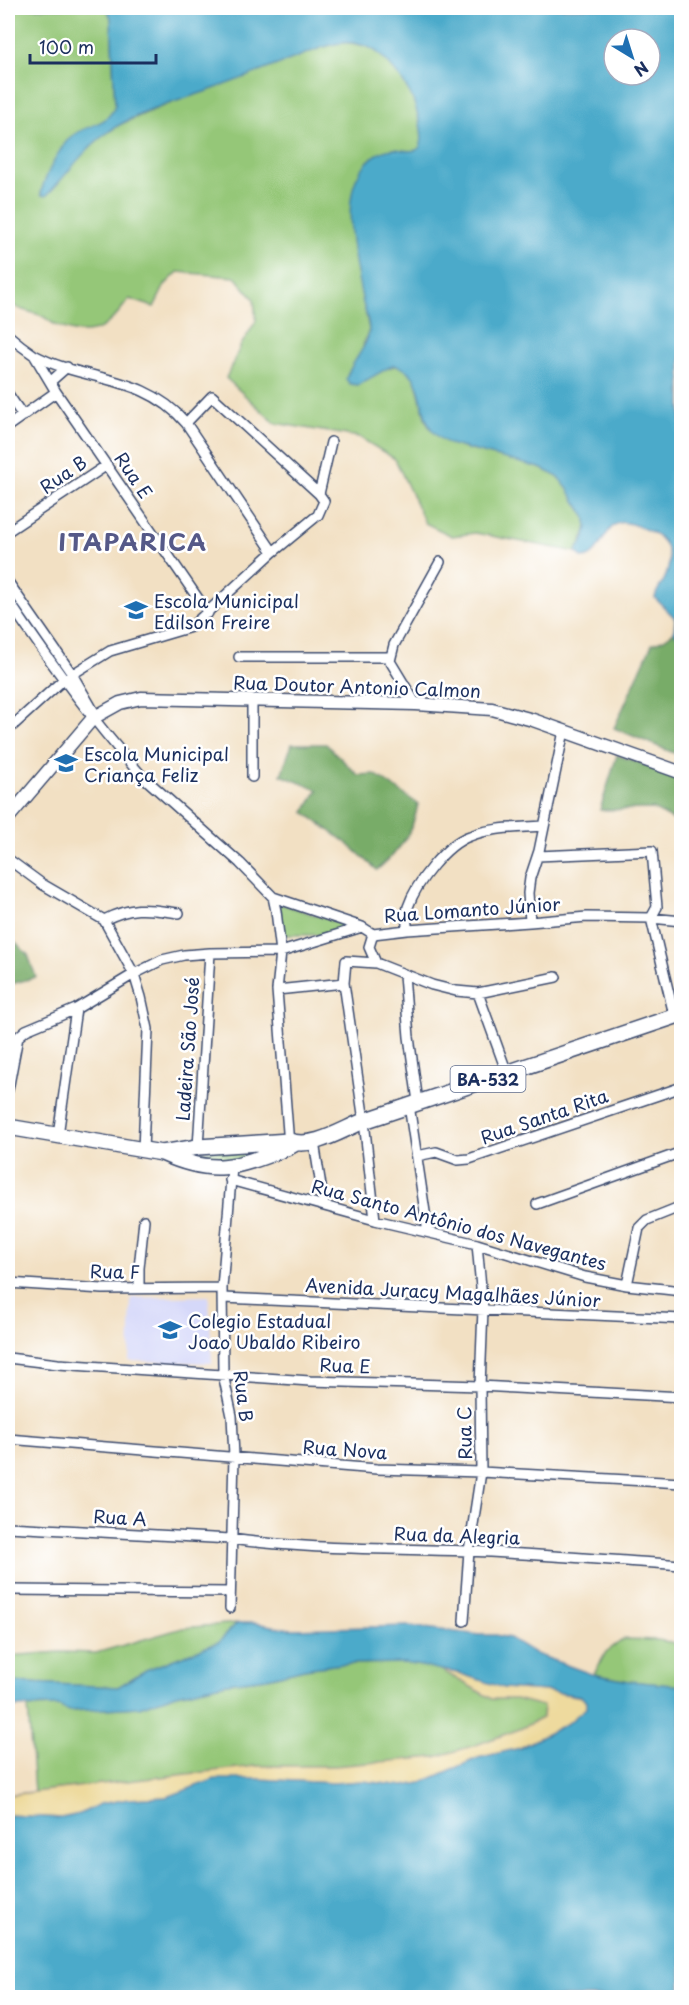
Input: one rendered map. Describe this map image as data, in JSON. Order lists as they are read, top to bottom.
{
  "streets": {
    "main road": ["BA-532"],
    "street": [
      "Rua B",
      "Rua E",
      "Rua Doutor Antonio Calmon",
      "Rua Lomanto Júnior",
      "Ladeira São José",
      "Rua Santa Rita",
      "Rua Santo Antônio dos Navegantes",
      "Rua F",
      "Avenida Juracy Magalhães Júnior",
      "Rua C",
      "Rua Nova",
      "Rua A",
      "Rua da Alegria"
    ]
  },
  "crossings": [
    ["Rua B", "Rua E"],
    ["Rua B", "BA-532"],
    ["Rua B", "Rua Santo Antônio dos Navegantes"],
    ["Rua B", "Rua F"],
    ["Rua B", "Avenida Juracy Magalhães Júnior"],
    ["Rua B", "Rua Nova"],
    ["Rua B", "Rua A"],
    ["Rua B", "Rua da Alegria"],
    ["Rua E", "Rua C"],
    ["Ladeira São José", "BA-532"],
    ["BA-532", "Rua Santo Antônio dos Navegantes"],
    ["Rua Santo Antônio dos Navegantes", "Rua C"],
    ["Avenida Juracy Magalhães Júnior", "Rua C"],
    ["Rua C", "Rua Nova"],
    ["Rua C", "Rua da Alegria"],
    ["Rua A", "Rua da Alegria"]
  ],
  "districts": ["ITAPARICA"],
  "places": {
    "school or university": ["Escola Municipal Edilson Freire", "Escola Municipal Criança Feliz", "Colegio Estadual Joao Ubaldo Ribeiro"]
  },
  "scale_bar": "100 m",
  "north": "bottom right"
}
